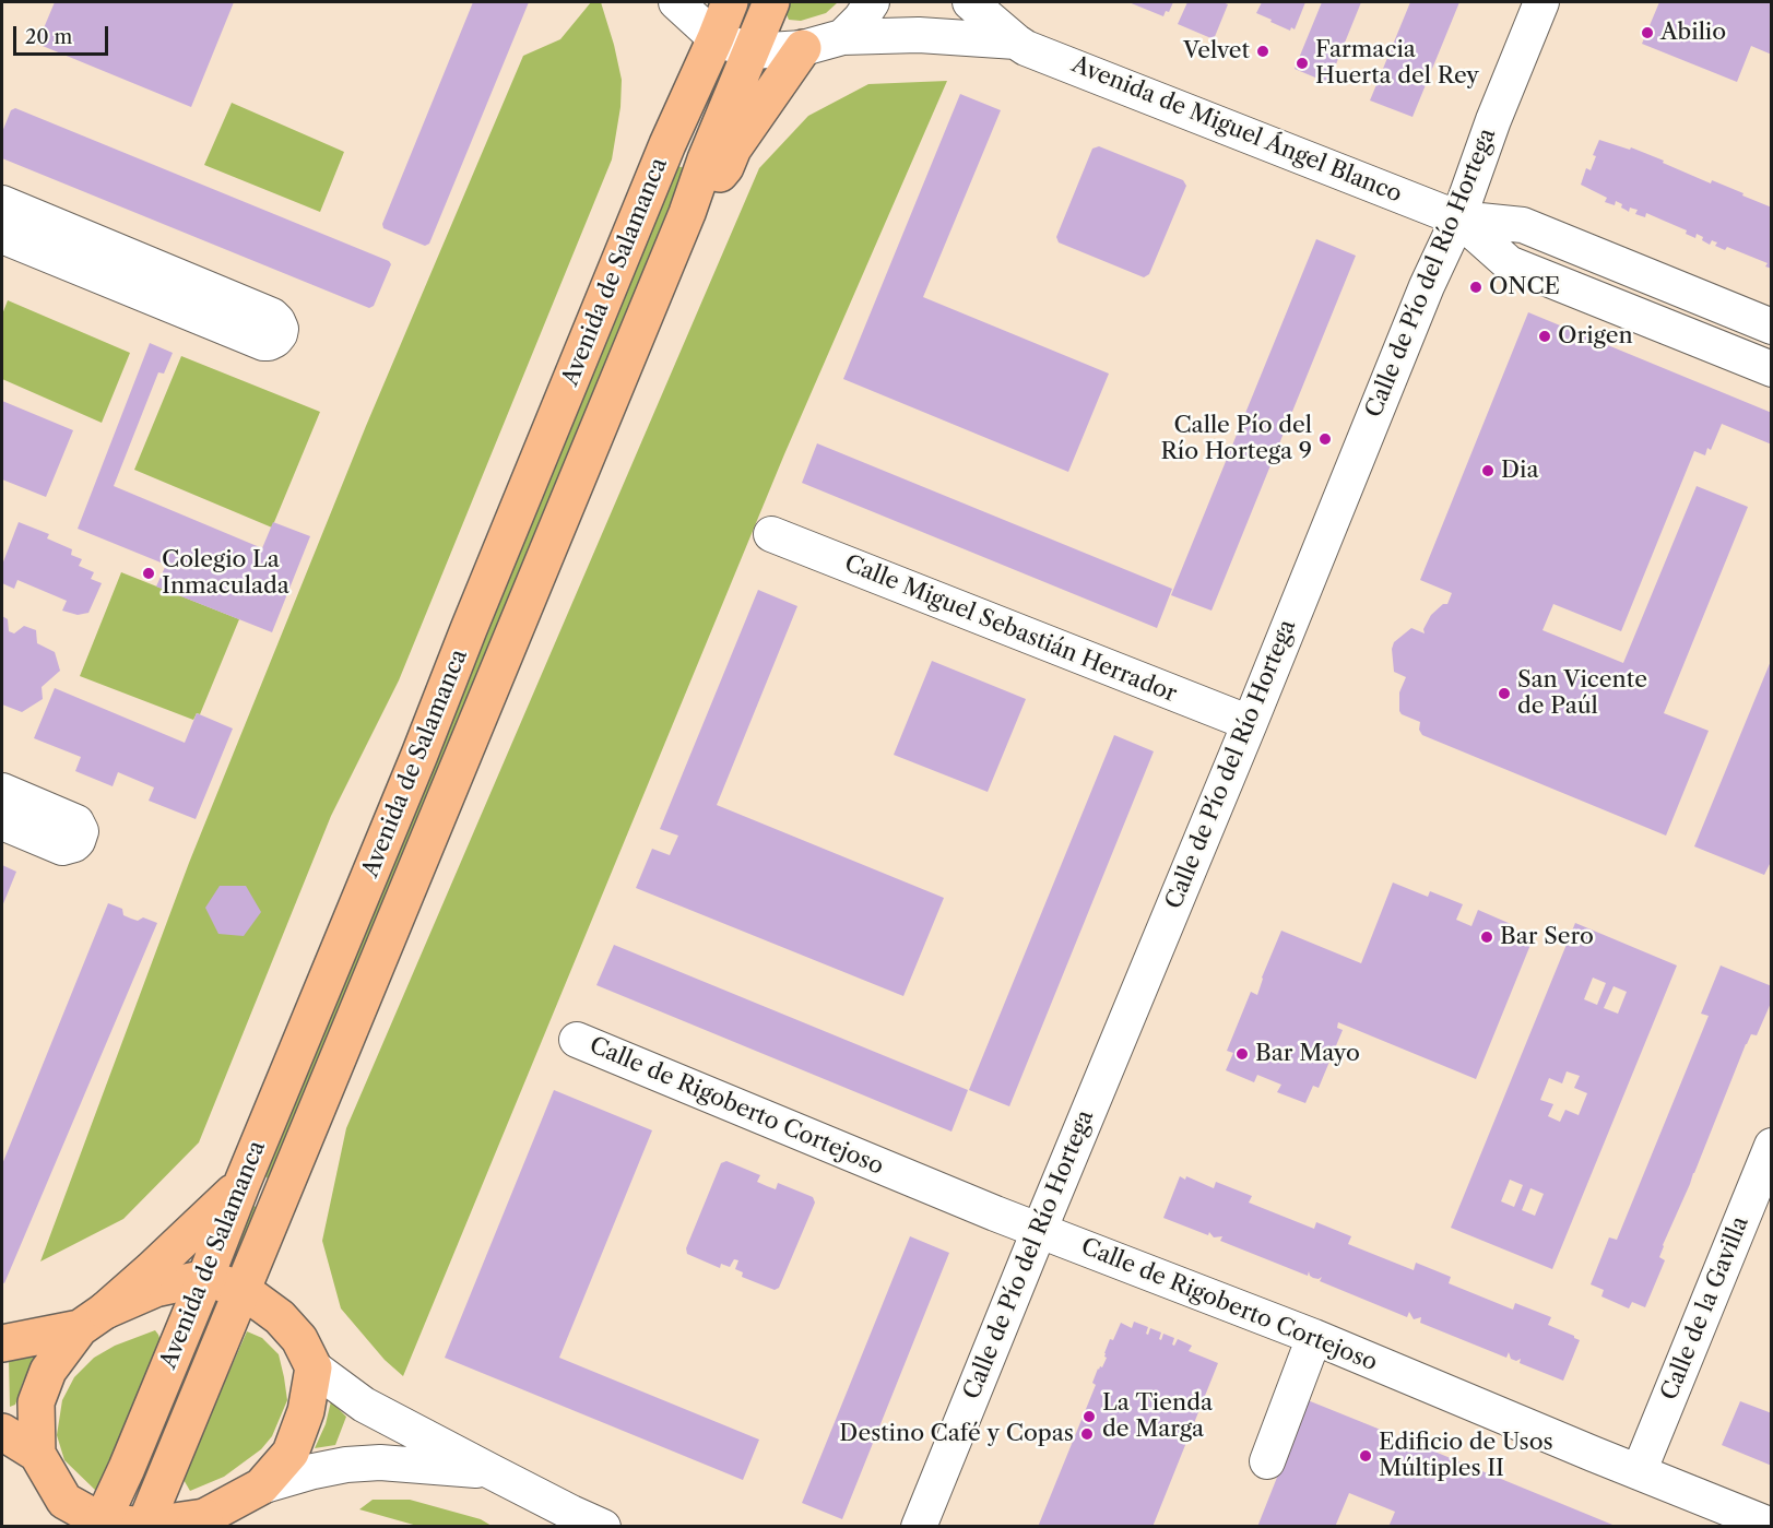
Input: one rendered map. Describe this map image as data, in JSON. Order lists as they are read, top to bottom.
{
  "streets": {
    "main road": ["Avenida de Salamanca"],
    "street": [
      "Avenida de Miguel Ángel Blanco",
      "Calle de Pío del Río Hortega",
      "Calle Miguel Sebastián Herrador",
      "Calle de Rigoberto Cortejoso",
      "Calle de la Gavilla"
    ]
  },
  "crossings": [
    ["Avenida de Miguel Ángel Blanco", "Avenida de Salamanca"],
    ["Avenida de Miguel Ángel Blanco", "Calle de Pío del Río Hortega"],
    ["Calle de Pío del Río Hortega", "Calle Miguel Sebastián Herrador"],
    ["Calle de Pío del Río Hortega", "Calle de Rigoberto Cortejoso"],
    ["Calle de Rigoberto Cortejoso", "Calle de la Gavilla"]
  ],
  "places": [
    "Abilio",
    "Velvet",
    "Farmacia Huerta del Rey",
    "ONCE",
    "Origen",
    "Calle Pío del Río Hortega 9",
    "Dia",
    "Colegio La Inmaculada",
    "San Vicente de Paúl",
    "Bar Sero",
    "Bar Mayo",
    "La Tienda de Marga",
    "Destino Café y Copas",
    "Edificio de Usos Múltiples II"
  ],
  "scale_bar": "20 m"
}
